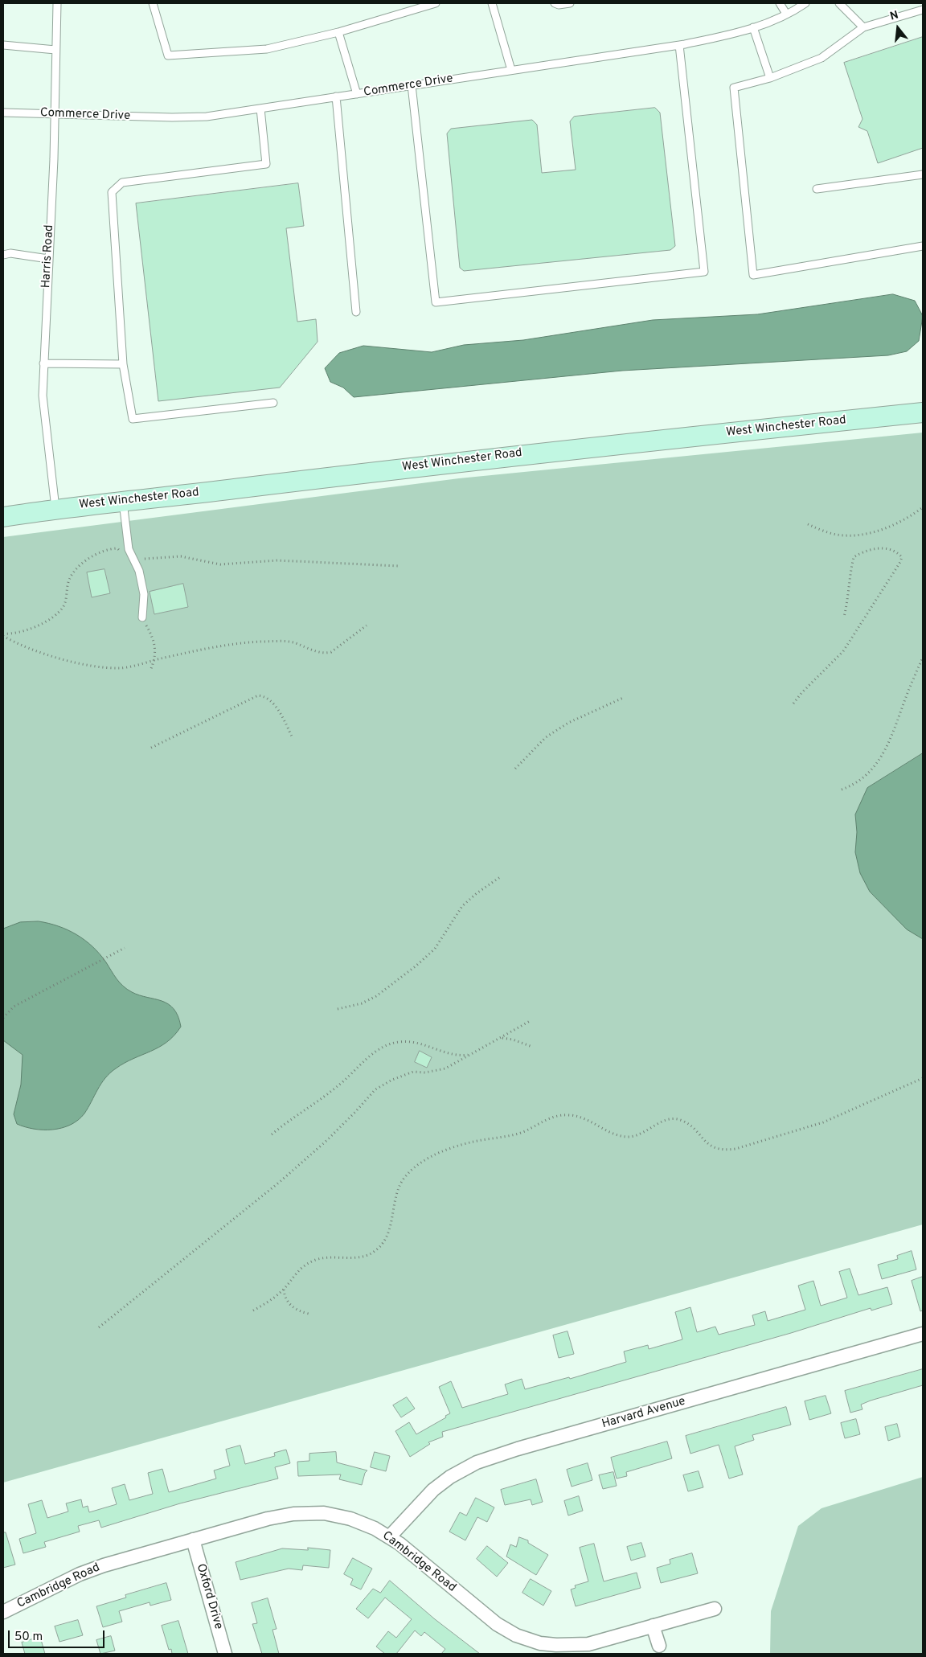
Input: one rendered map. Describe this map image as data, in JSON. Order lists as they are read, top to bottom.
{
  "streets": {
    "main road": ["West Winchester Road"],
    "street": ["Harvard Avenue", "Cambridge Road", "Oxford Drive"],
    "lane": ["Commerce Drive", "Harris Road"]
  },
  "crossings": [
    ["Commerce Drive", "Harris Road"],
    ["Harris Road", "West Winchester Road"],
    ["Harvard Avenue", "Cambridge Road"],
    ["Cambridge Road", "Oxford Drive"]
  ],
  "scale_bar": "50 m",
  "north": "top"
}
